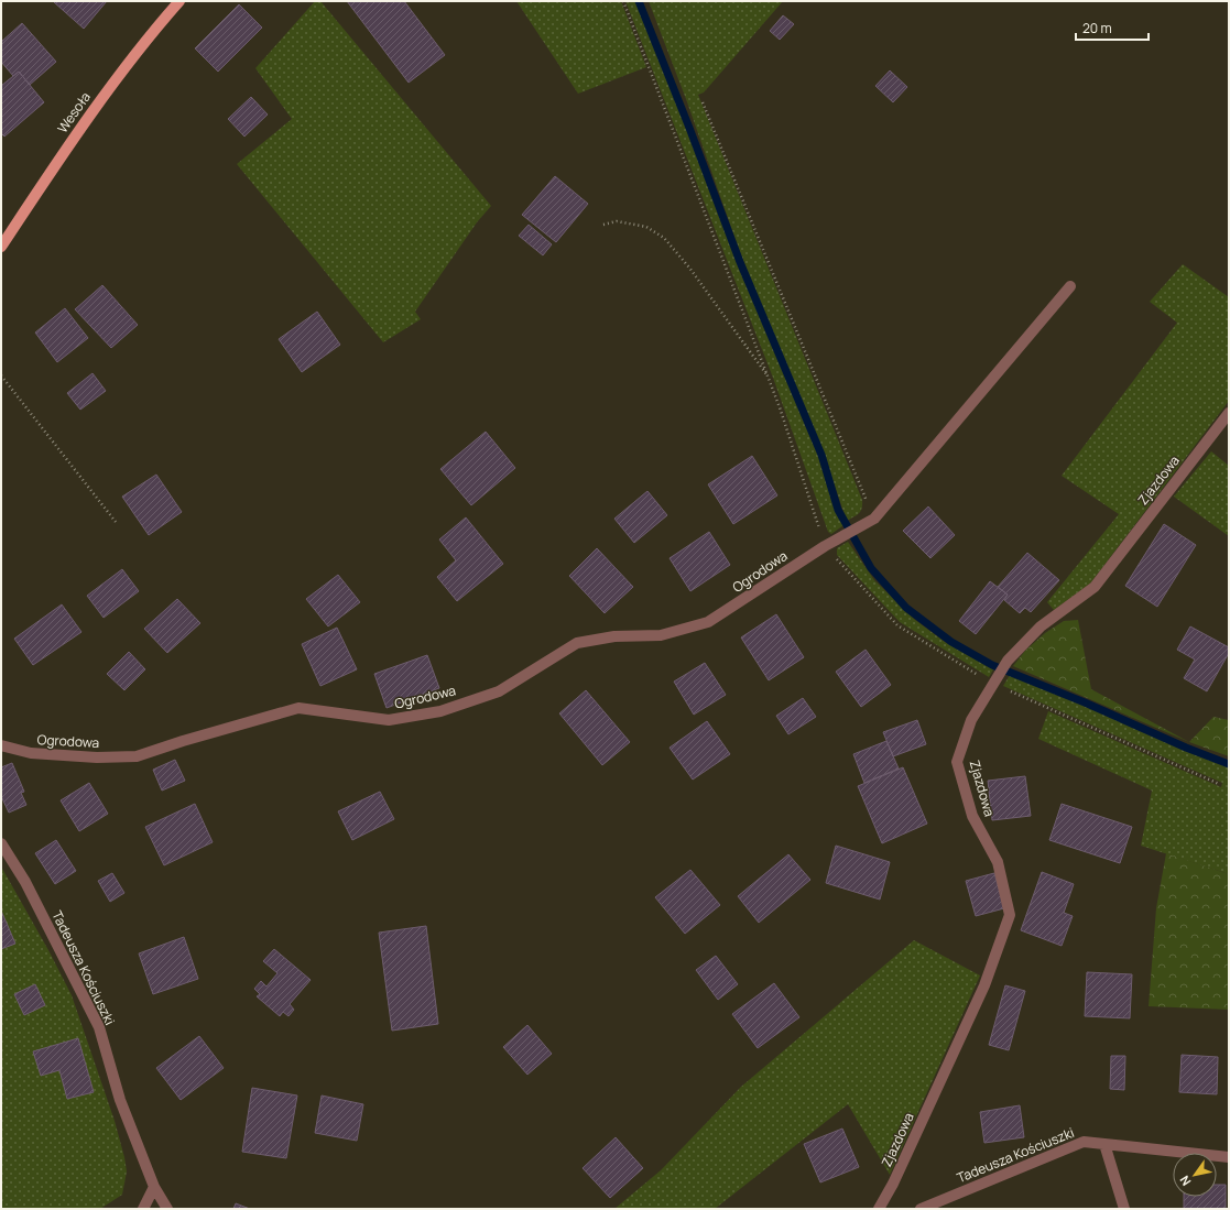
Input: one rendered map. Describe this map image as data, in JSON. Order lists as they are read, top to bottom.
{
  "streets": {
    "main road": ["Wesoła"],
    "street": ["Zjazdowa", "Ogrodowa", "Tadeusza Kościuszki"]
  },
  "scale_bar": "20 m",
  "north": "bottom left"
}
